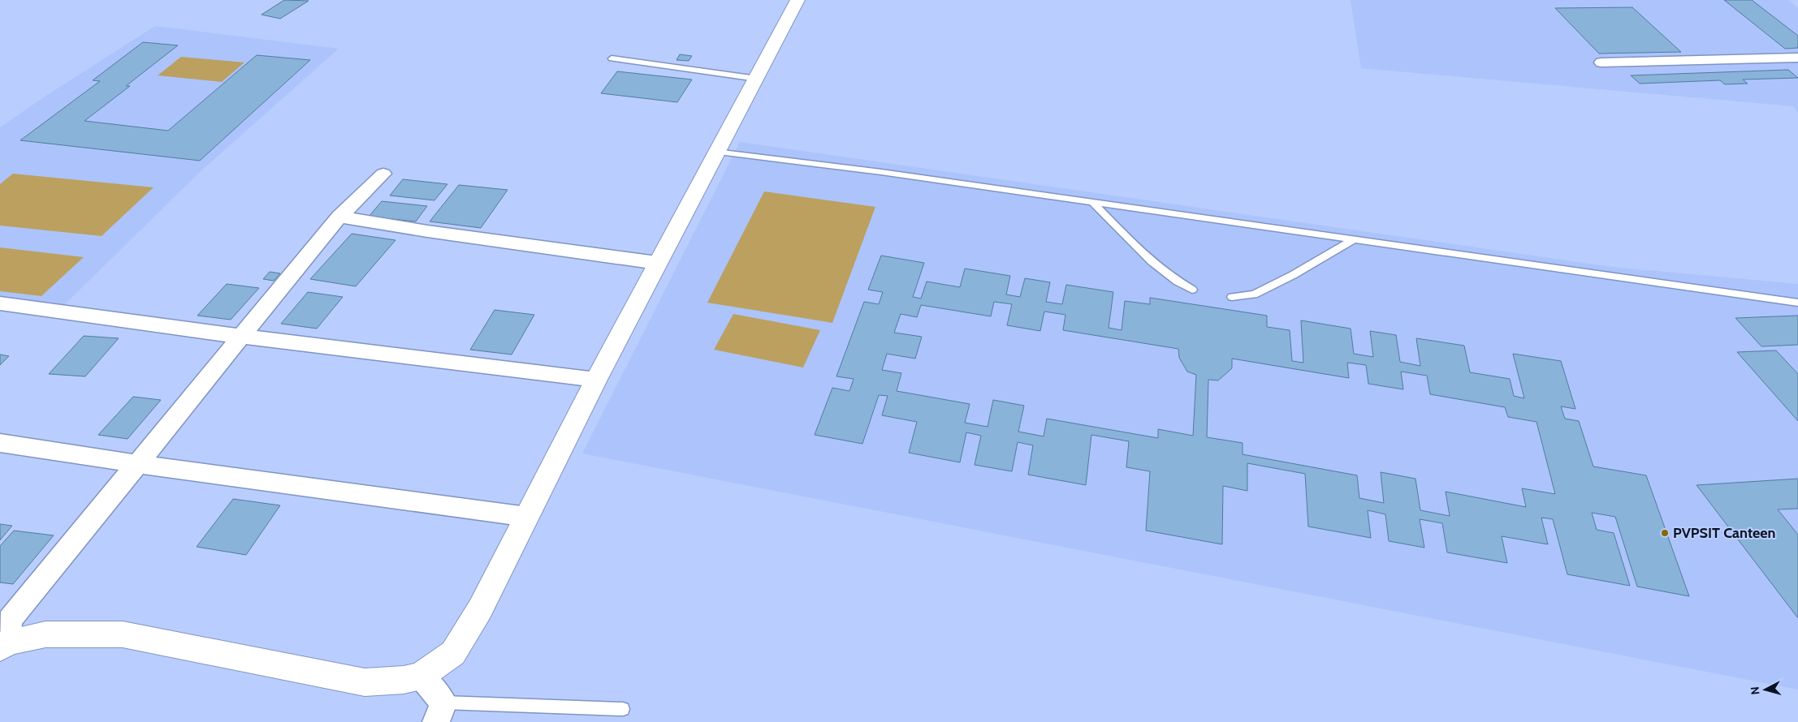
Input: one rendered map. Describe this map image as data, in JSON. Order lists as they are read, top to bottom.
{
  "places": ["PVPSIT Canteen"],
  "north": "left"
}
